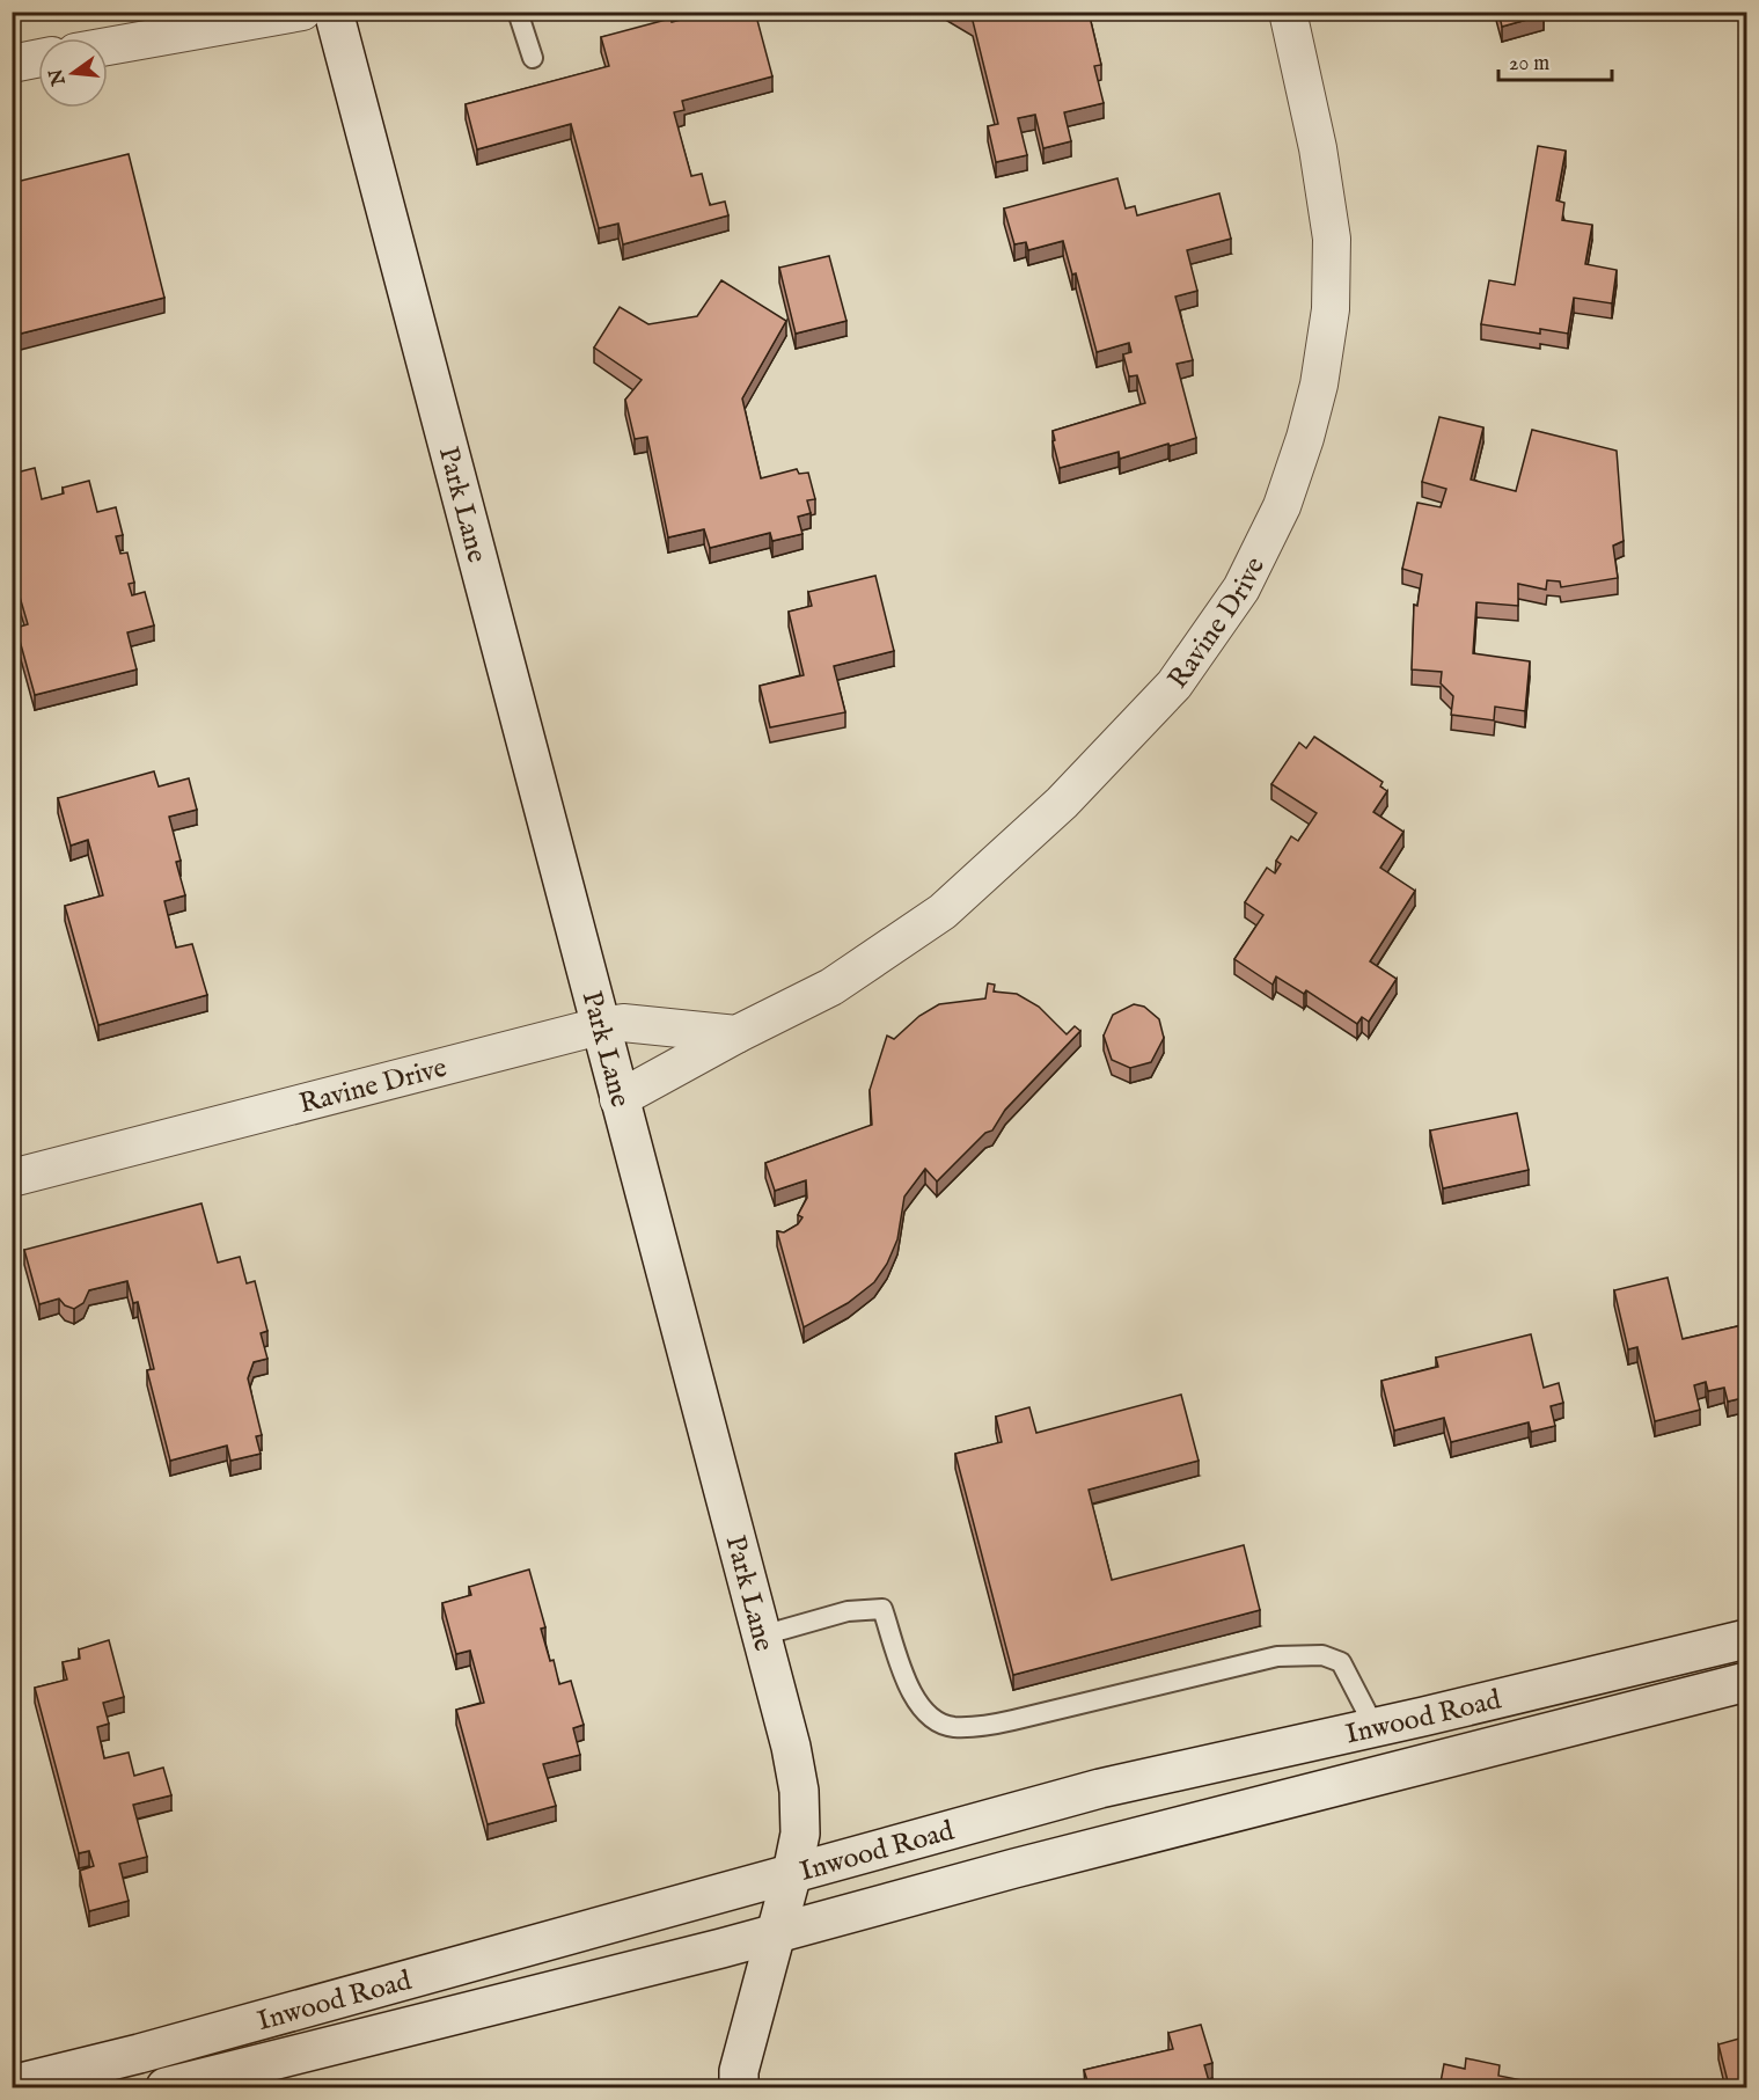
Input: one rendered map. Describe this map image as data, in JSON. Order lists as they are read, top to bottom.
{
  "streets": {
    "main road": ["Park Lane", "Inwood Road"],
    "street": ["Ravine Drive"]
  },
  "crossings": [
    ["Park Lane", "Ravine Drive"],
    ["Park Lane", "Inwood Road"]
  ],
  "scale_bar": "20 m",
  "north": "left"
}
